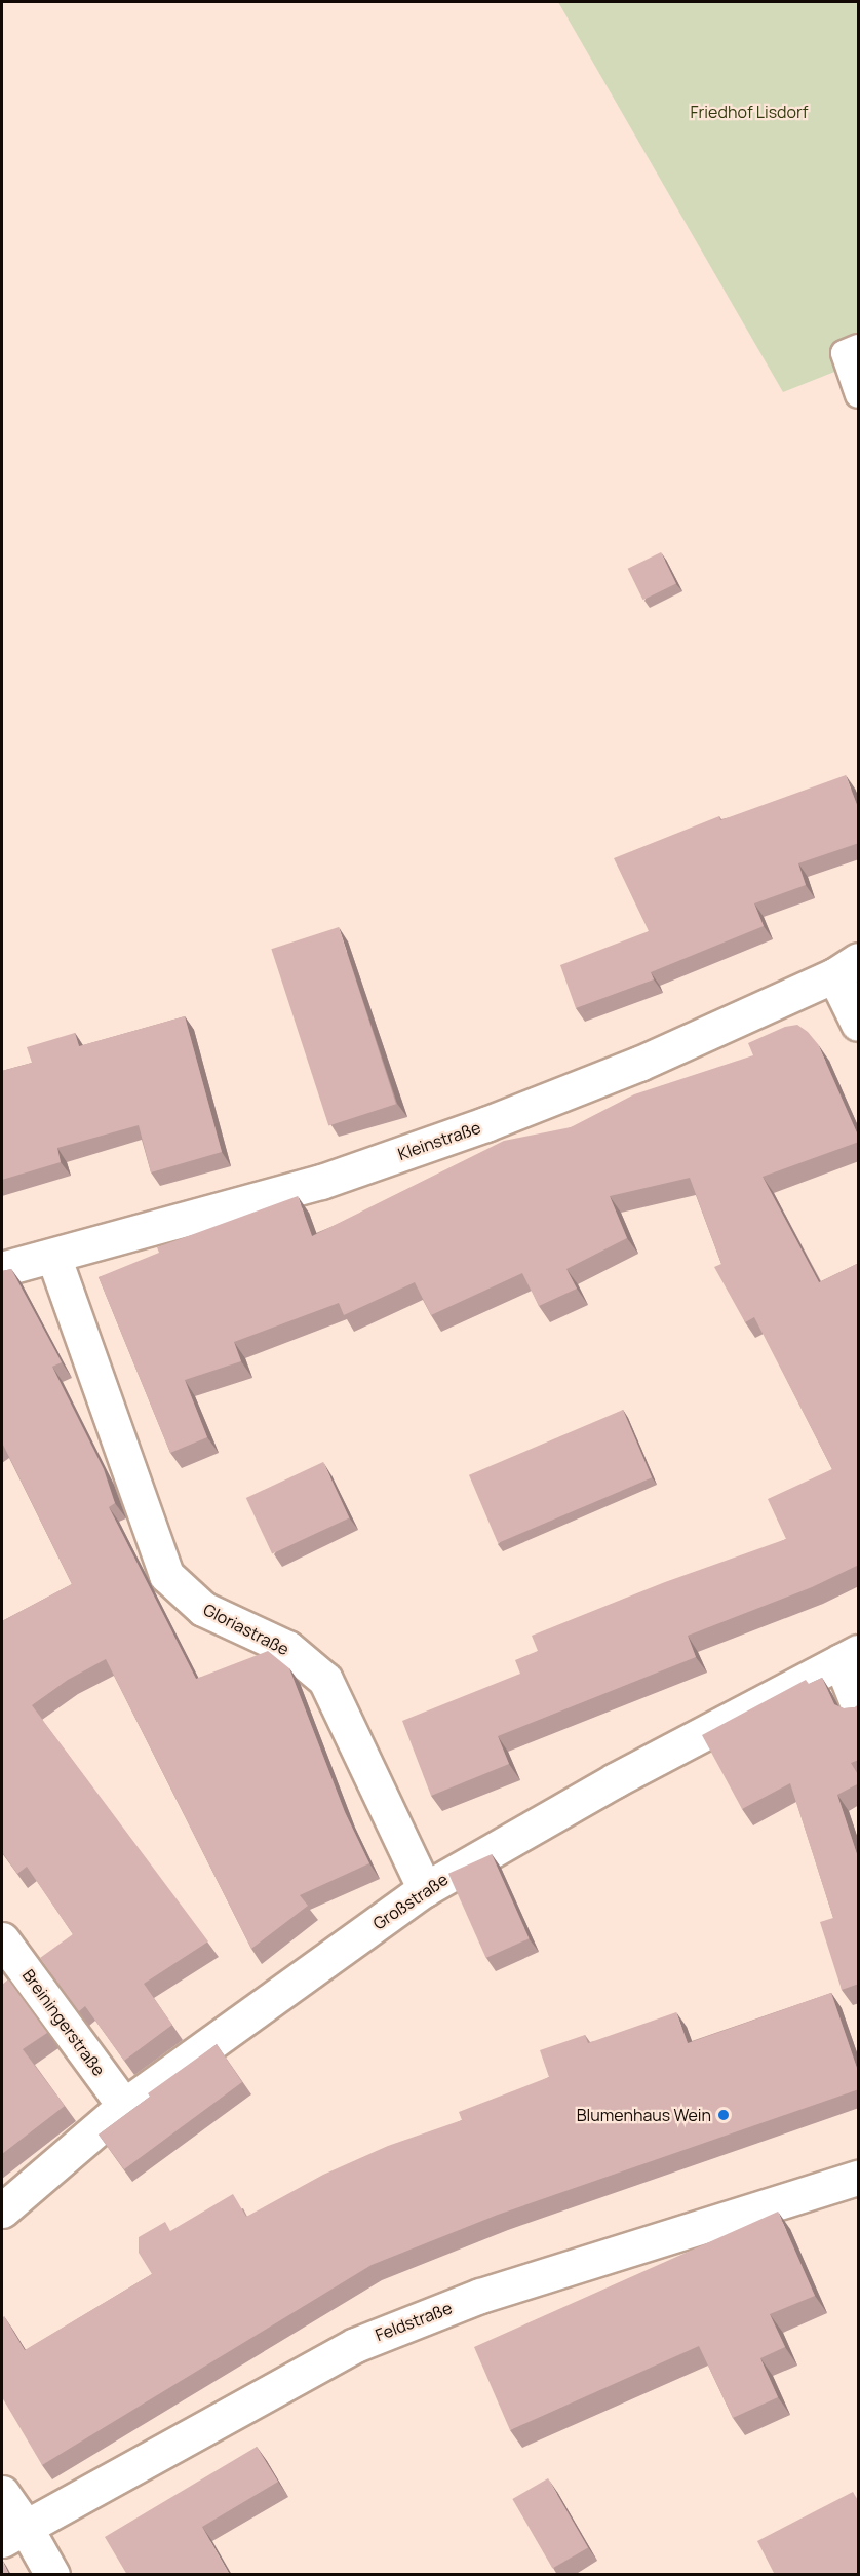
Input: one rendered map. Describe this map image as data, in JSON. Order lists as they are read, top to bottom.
{
  "streets": {
    "street": [
      "Kleinstraße",
      "Gloriastraße",
      "Großstraße",
      "Breiningerstraße",
      "Feldstraße"
    ]
  },
  "crossings": [
    ["Kleinstraße", "Gloriastraße"],
    ["Gloriastraße", "Großstraße"],
    ["Großstraße", "Breiningerstraße"]
  ],
  "parks": ["Friedhof Lisdorf"],
  "places": ["Blumenhaus Wein"]
}
